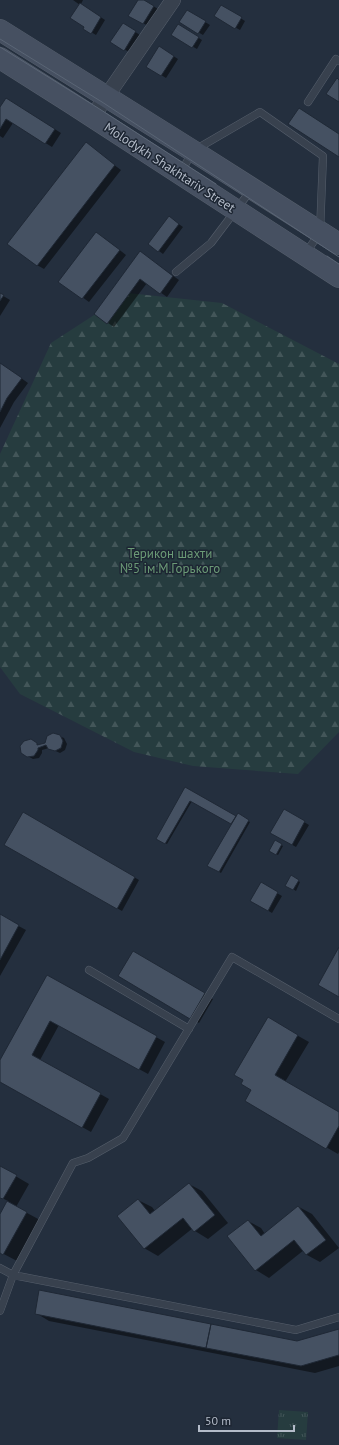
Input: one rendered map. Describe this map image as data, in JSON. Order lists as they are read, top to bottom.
{
  "streets": {
    "main road": ["Molodykh Shakhtariv Street"]
  },
  "parks": ["Терикон шахти №5 ім.М.Горького"],
  "scale_bar": "50 m"
}
